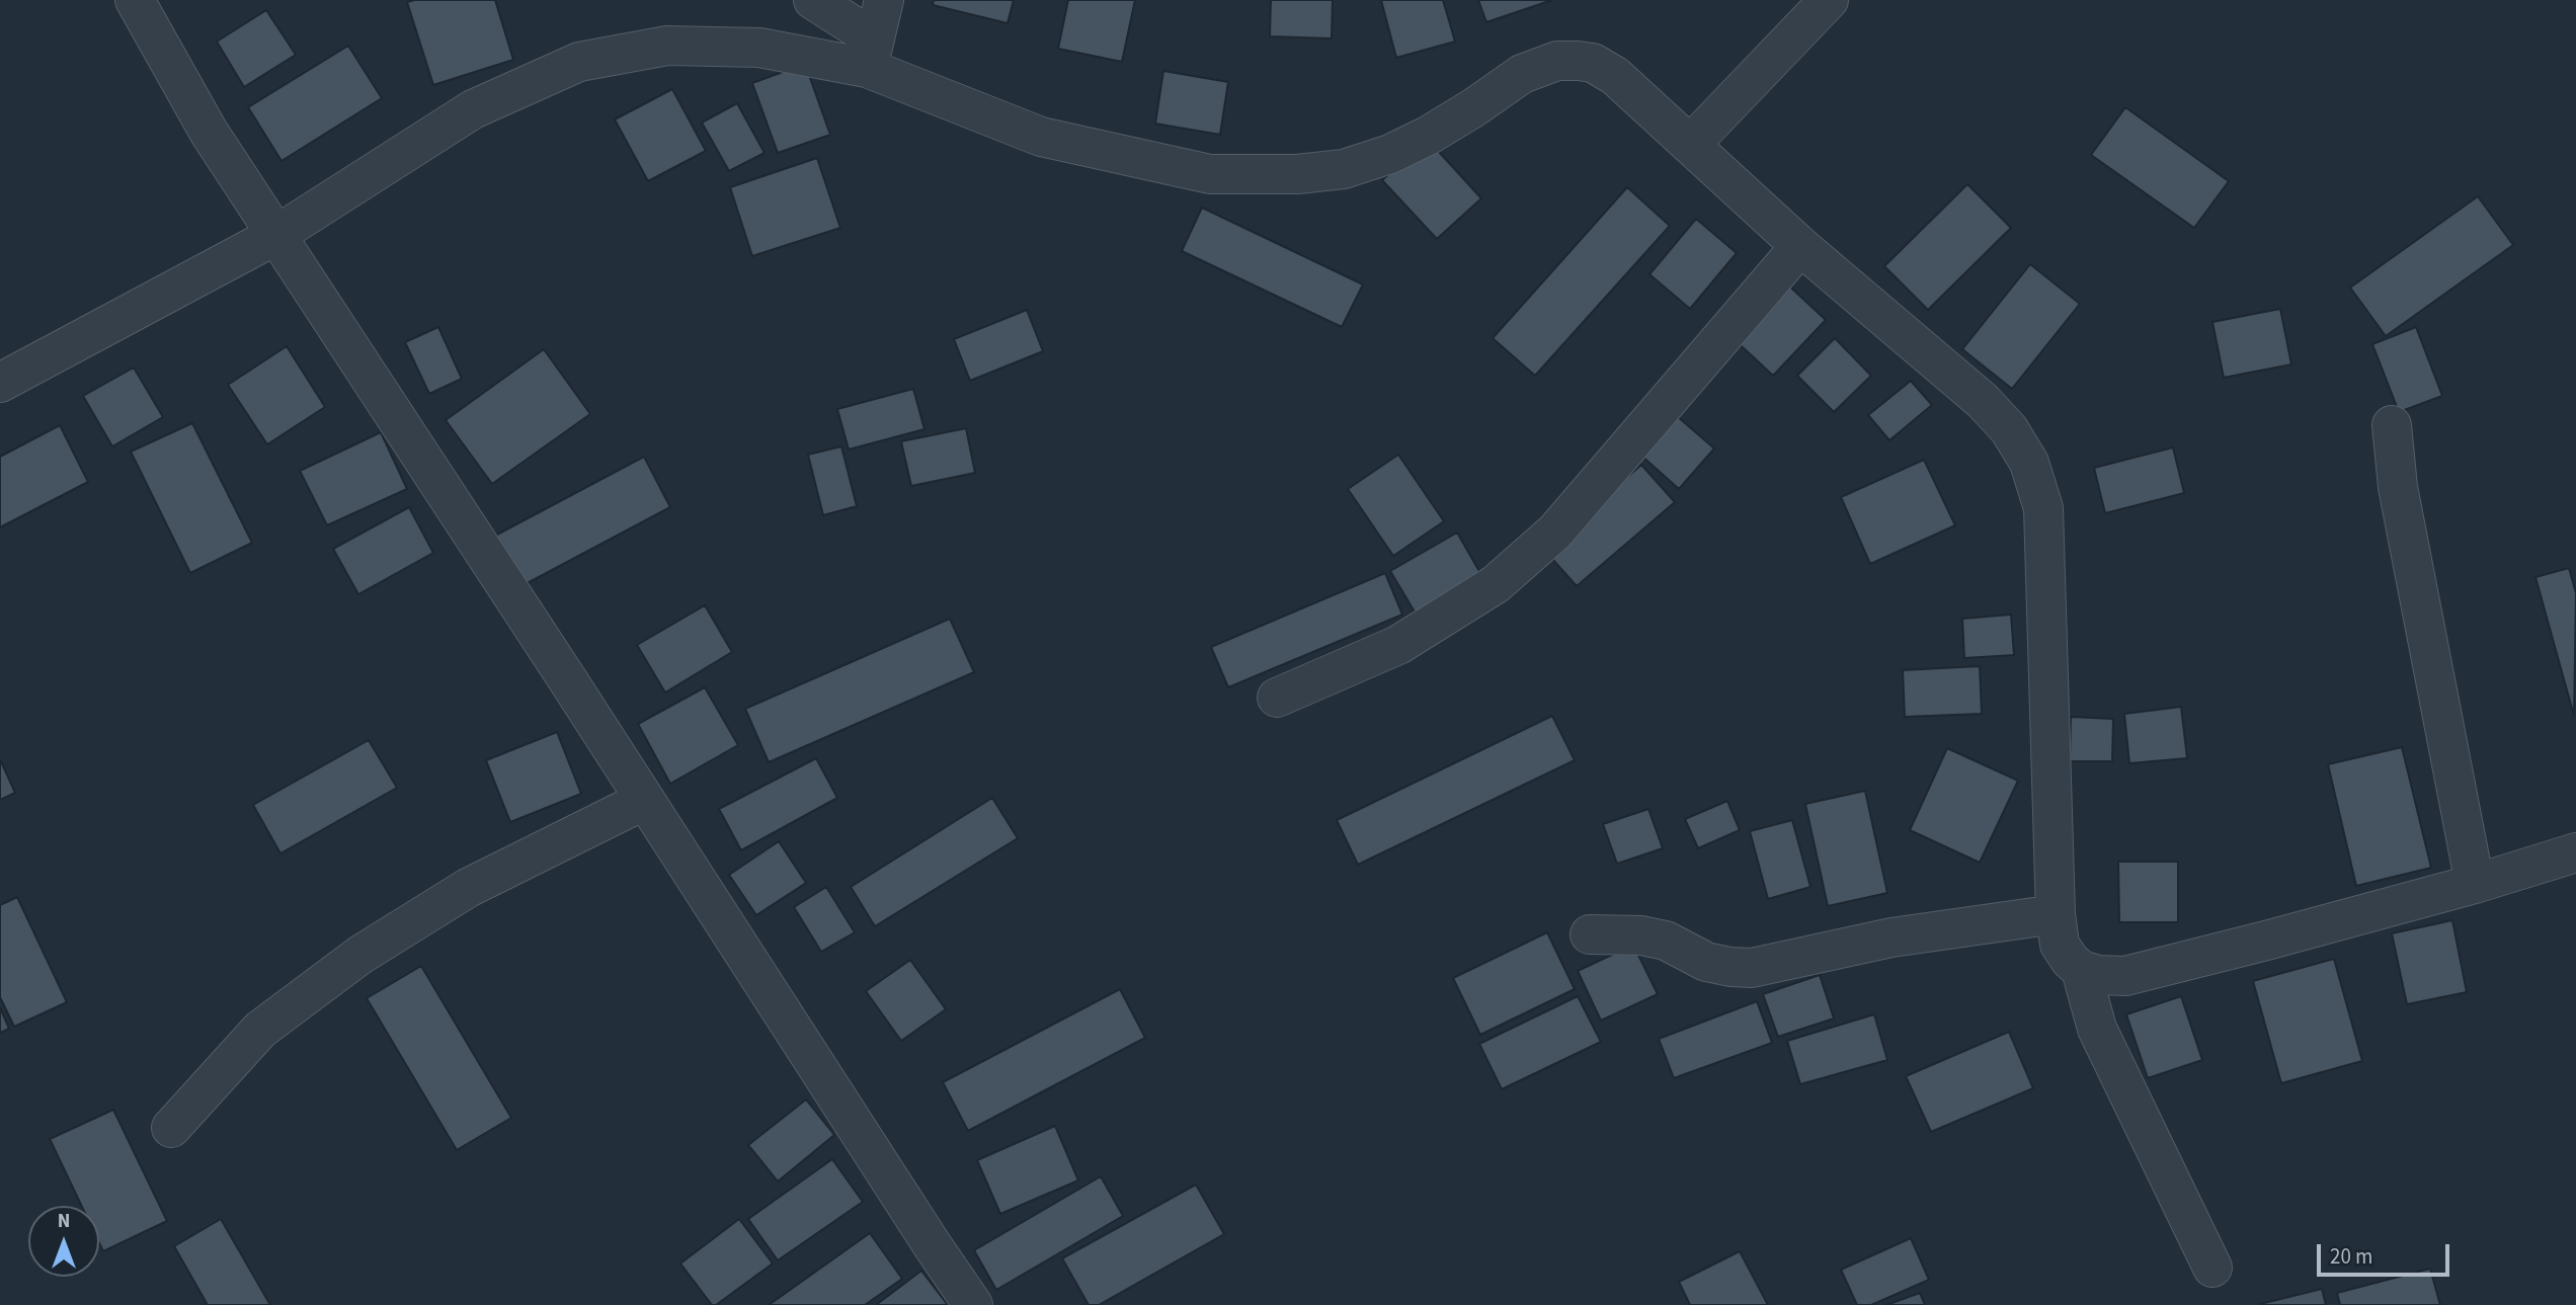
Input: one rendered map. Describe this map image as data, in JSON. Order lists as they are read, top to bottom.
{
  "scale_bar": "20 m",
  "north": "top"
}
